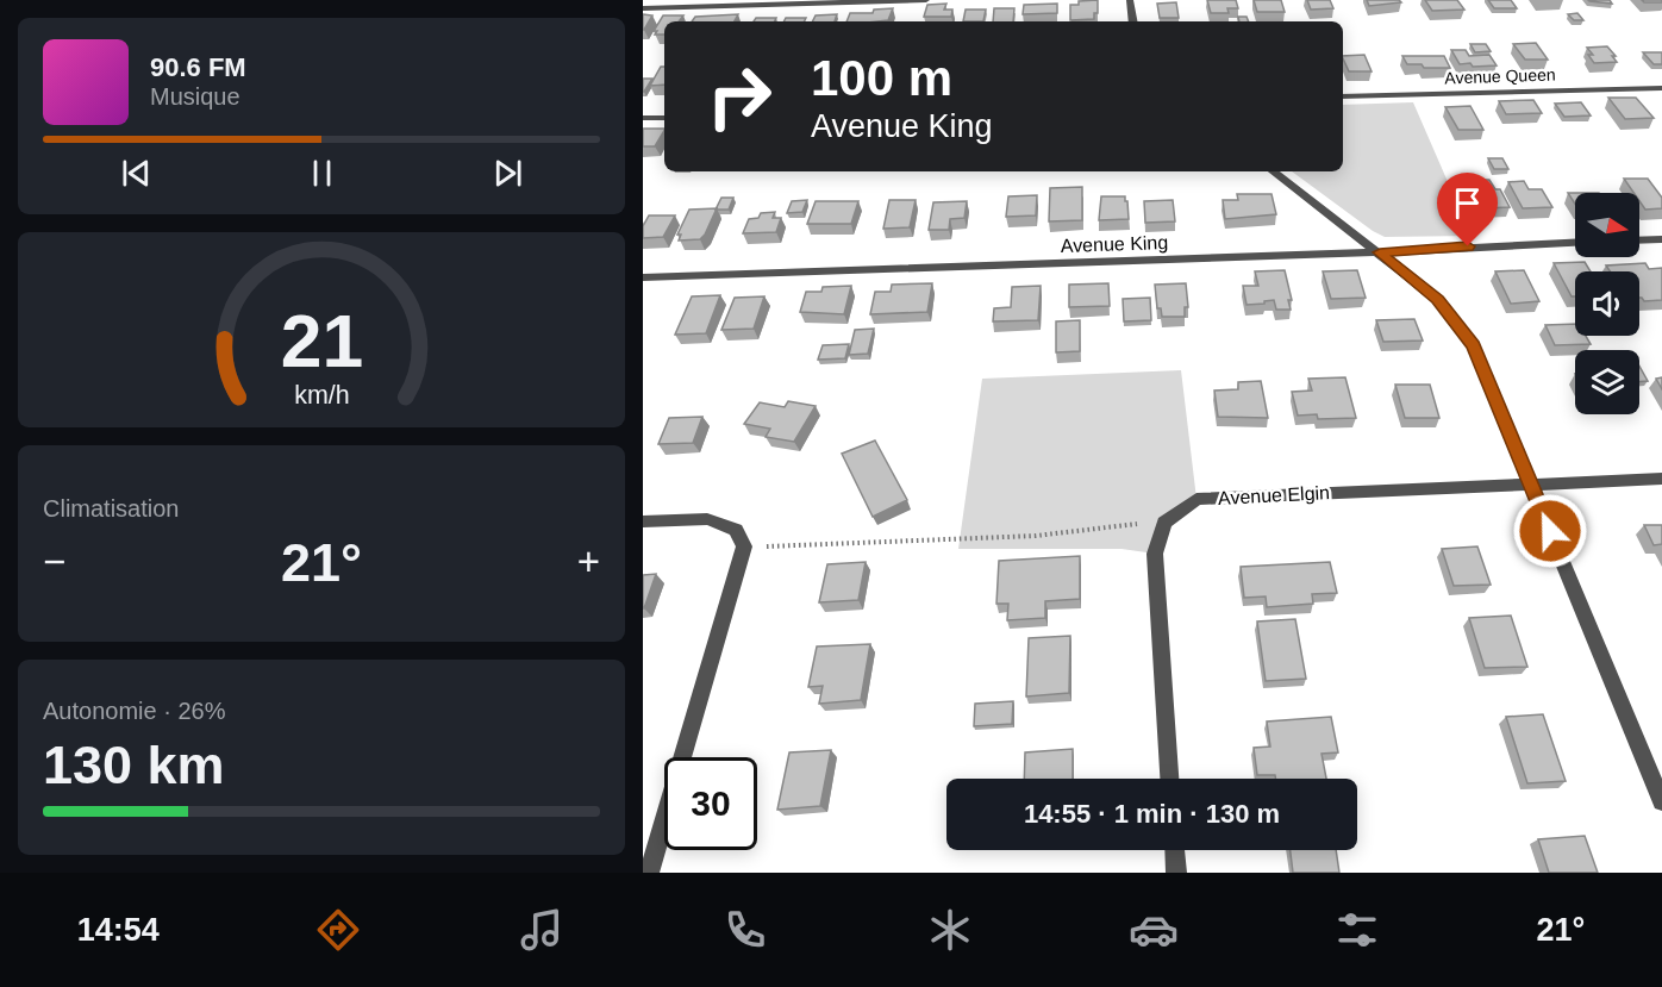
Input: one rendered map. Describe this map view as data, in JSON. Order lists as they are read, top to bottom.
{
  "streets": {
    "street": ["Avenue Queen", "Avenue King", "Avenue Elgin"]
  },
  "north": "right",
  "page": {
    "turn": ["100 m", "Avenue King"],
    "song": ["90.6 FM", "Musique"],
    "tile": [
      "Climatisation",
      ["Autonomie · 26%", "130 km"]
    ],
    "heat": ["−", "21°", "+"],
    "limit": "30",
    "trip": "14:55 · 1 min · 130 m",
    "tabs": ["14:54", "21°"],
    "gauge": ["21", "km/h"]
  }
}
